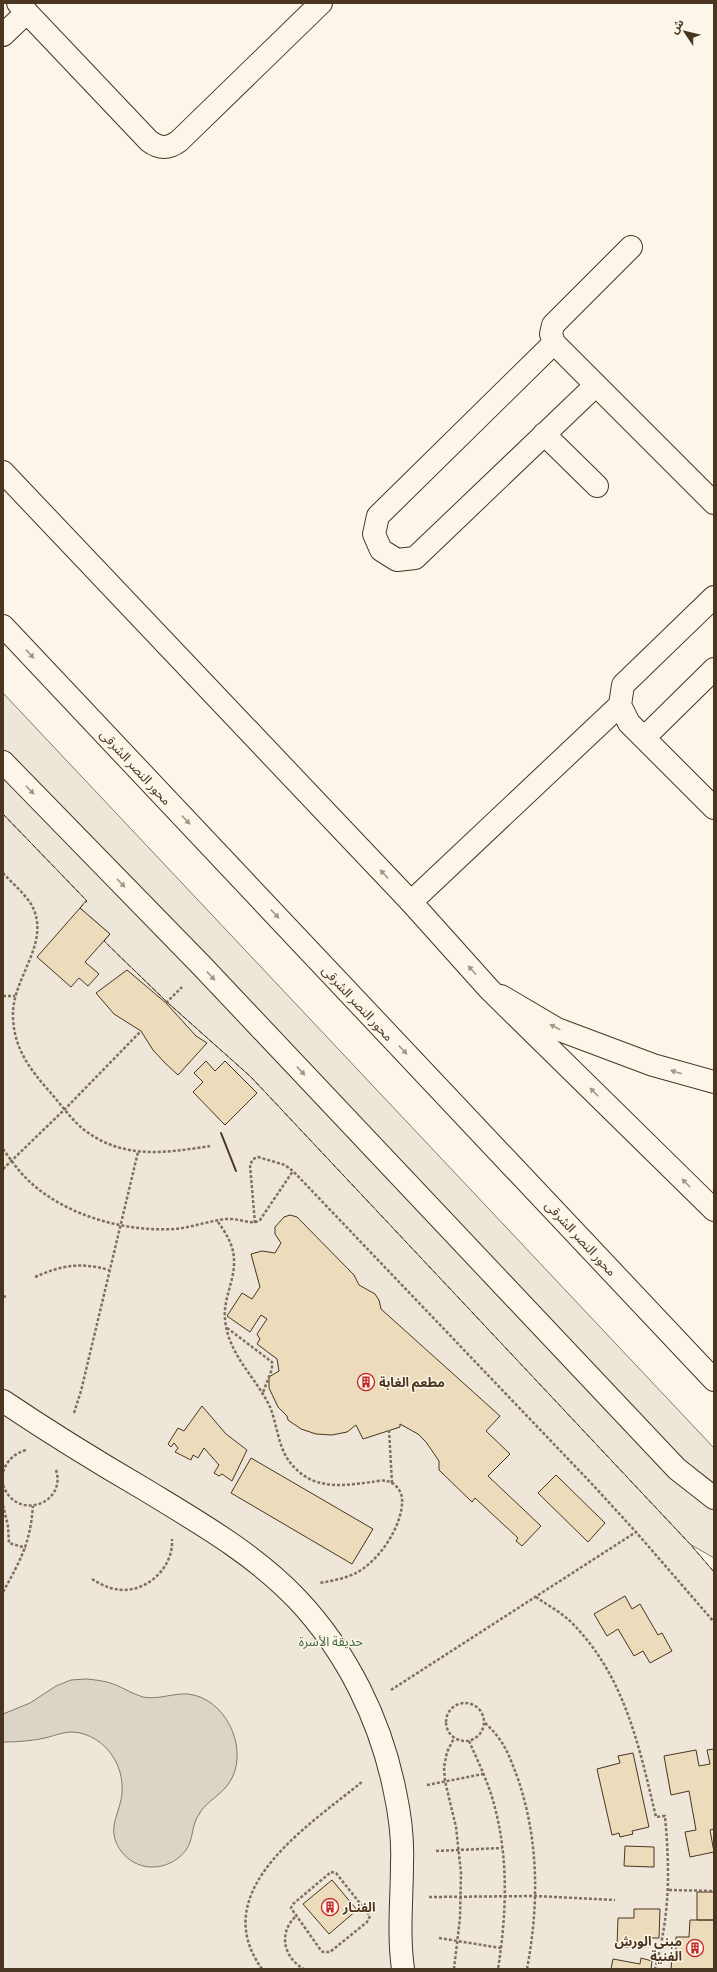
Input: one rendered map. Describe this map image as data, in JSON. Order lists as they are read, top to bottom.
{
  "streets": {
    "main road": ["محور النصر الشرقى"]
  },
  "parks": ["حديقة الأسرة"],
  "places": {
    "building": ["مطعم الغابة", "الفنـار", "مبنى الورش الفنية"]
  },
  "north": "top left"
}
